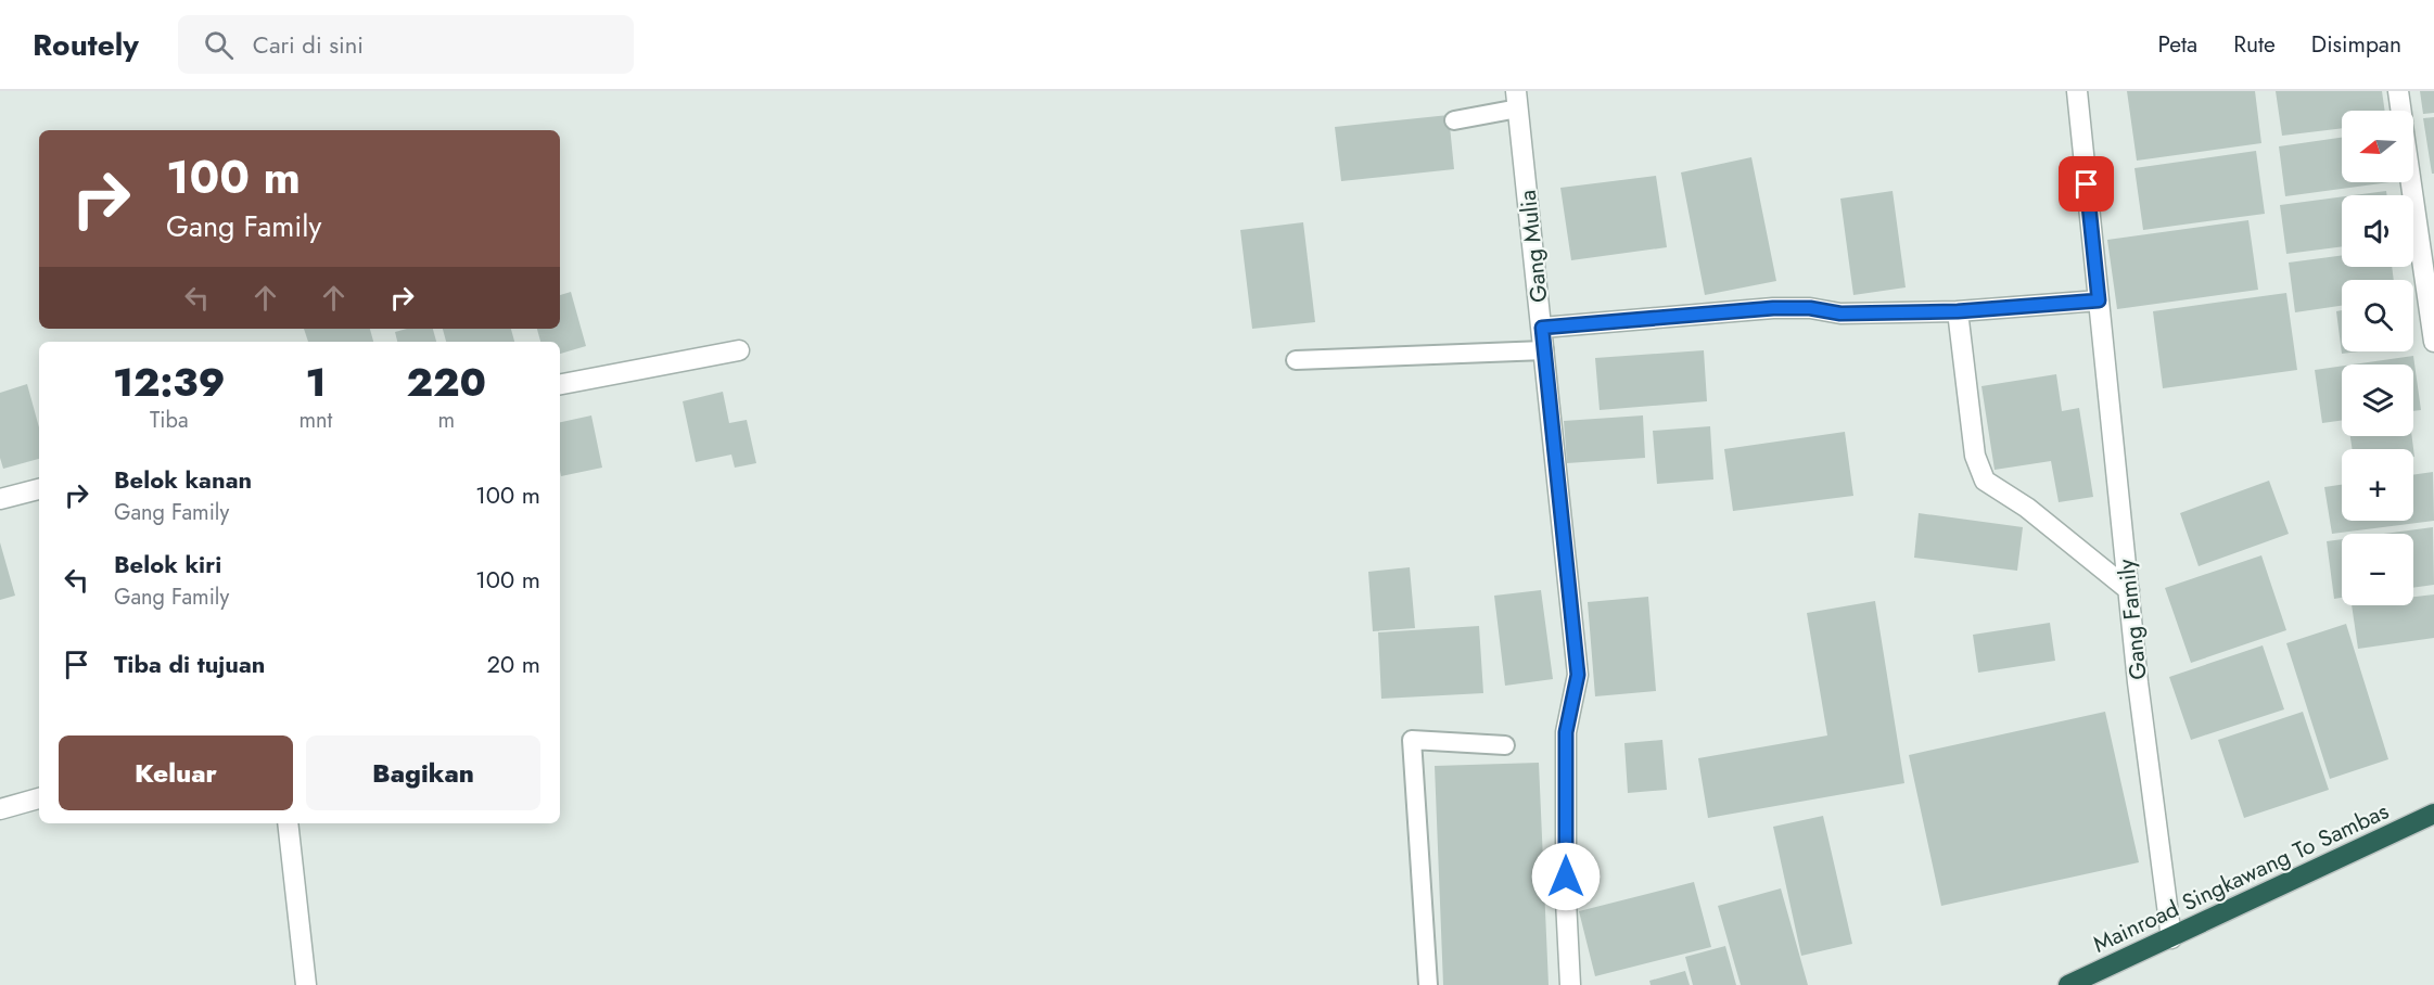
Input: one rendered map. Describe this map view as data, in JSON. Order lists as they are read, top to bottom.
{
  "streets": {
    "highway": ["Mainroad Singkawang To Sambas"],
    "street": ["Gang Mulia", "Gang Family"]
  },
  "crossings": [
    ["Gang Family", "Mainroad Singkawang To Sambas"]
  ],
  "north": "left",
  "page": {
    "header": "Routely",
    "search": "Cari di sini",
    "nav": ["Peta", "Rute", "Disimpan"],
    "map_buttons": ["+", "−"],
    "turn": ["100 m", "Gang Family"],
    "eta": [
      "12:39",
      "Tiba",
      "1",
      "mnt",
      "220",
      "m"
    ],
    "list": [
      {
        "name": "Belok kanan",
        "note": "Gang Family",
        "value": "100 m"
      },
      {
        "name": "Belok kiri",
        "note": "Gang Family",
        "value": "100 m"
      },
      {
        "name": "Tiba di tujuan",
        "value": "20 m"
      }
    ],
    "buttons": ["Keluar", "Bagikan"]
  }
}
